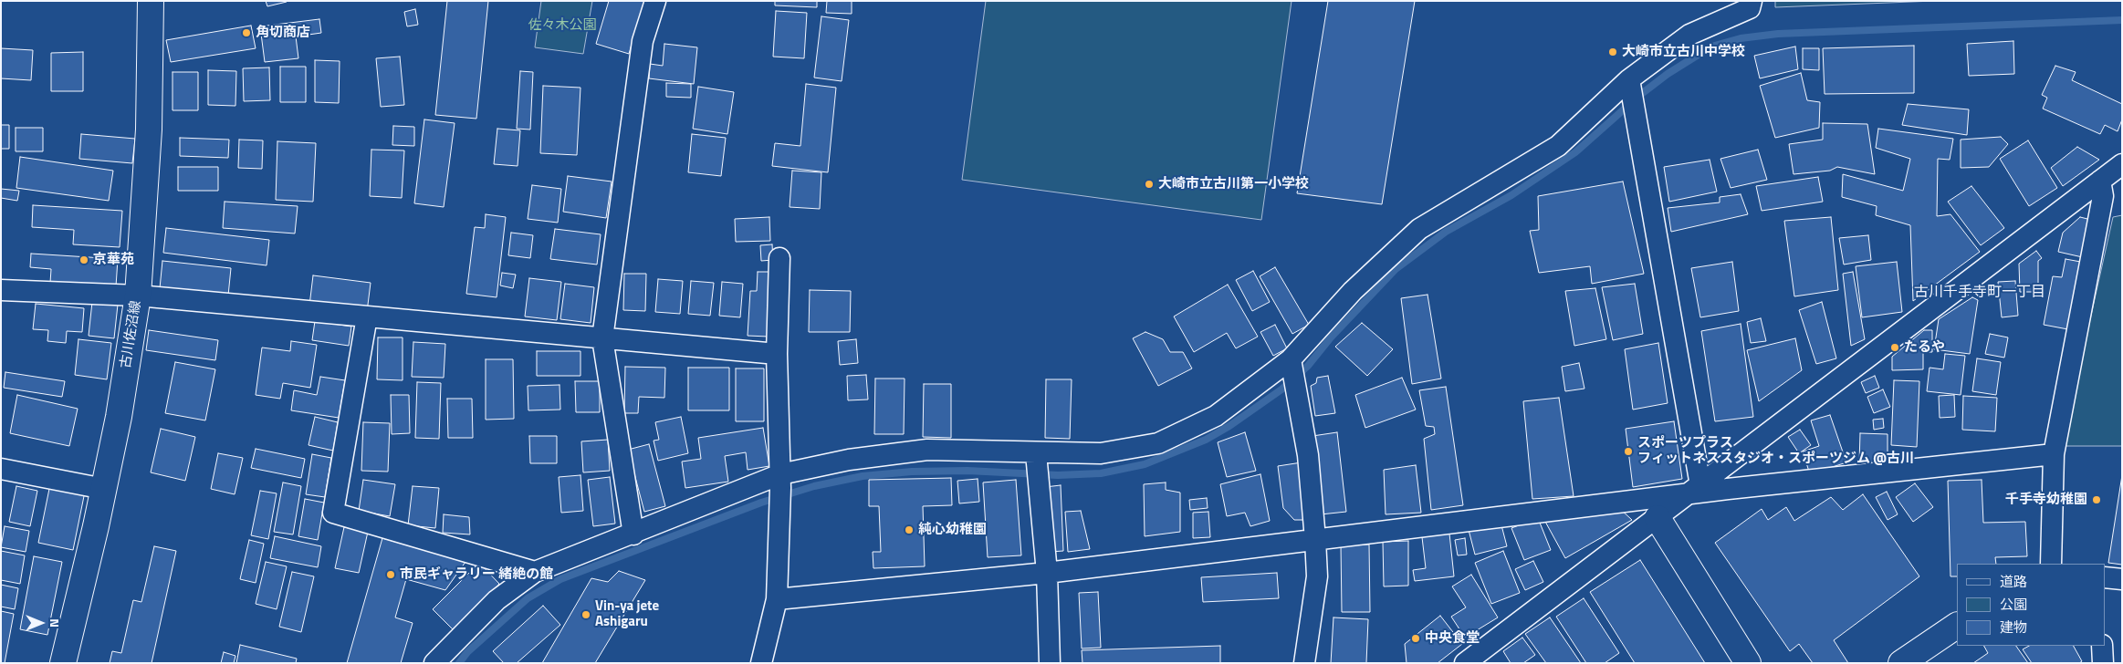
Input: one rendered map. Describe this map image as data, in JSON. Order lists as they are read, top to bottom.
{
  "streets": {
    "main road": ["古川佐沼線"]
  },
  "districts": ["古川千手寺町一丁目"],
  "parks": ["佐々木公園"],
  "places": [
    "角切商店",
    "大崎市立古川中学校",
    "大崎市立古川第一小学校",
    "京華苑",
    "たるや",
    "スポーツプラス フィットネススタジオ・スポーツジム @古川",
    "千手寺幼稚園",
    "純心幼稚園",
    "市民ギャラリー 緒絶の館",
    "Vin-ya jete Ashigaru",
    "中央食堂"
  ],
  "legend": ["道路", "公園", "建物"],
  "north": "right"
}
